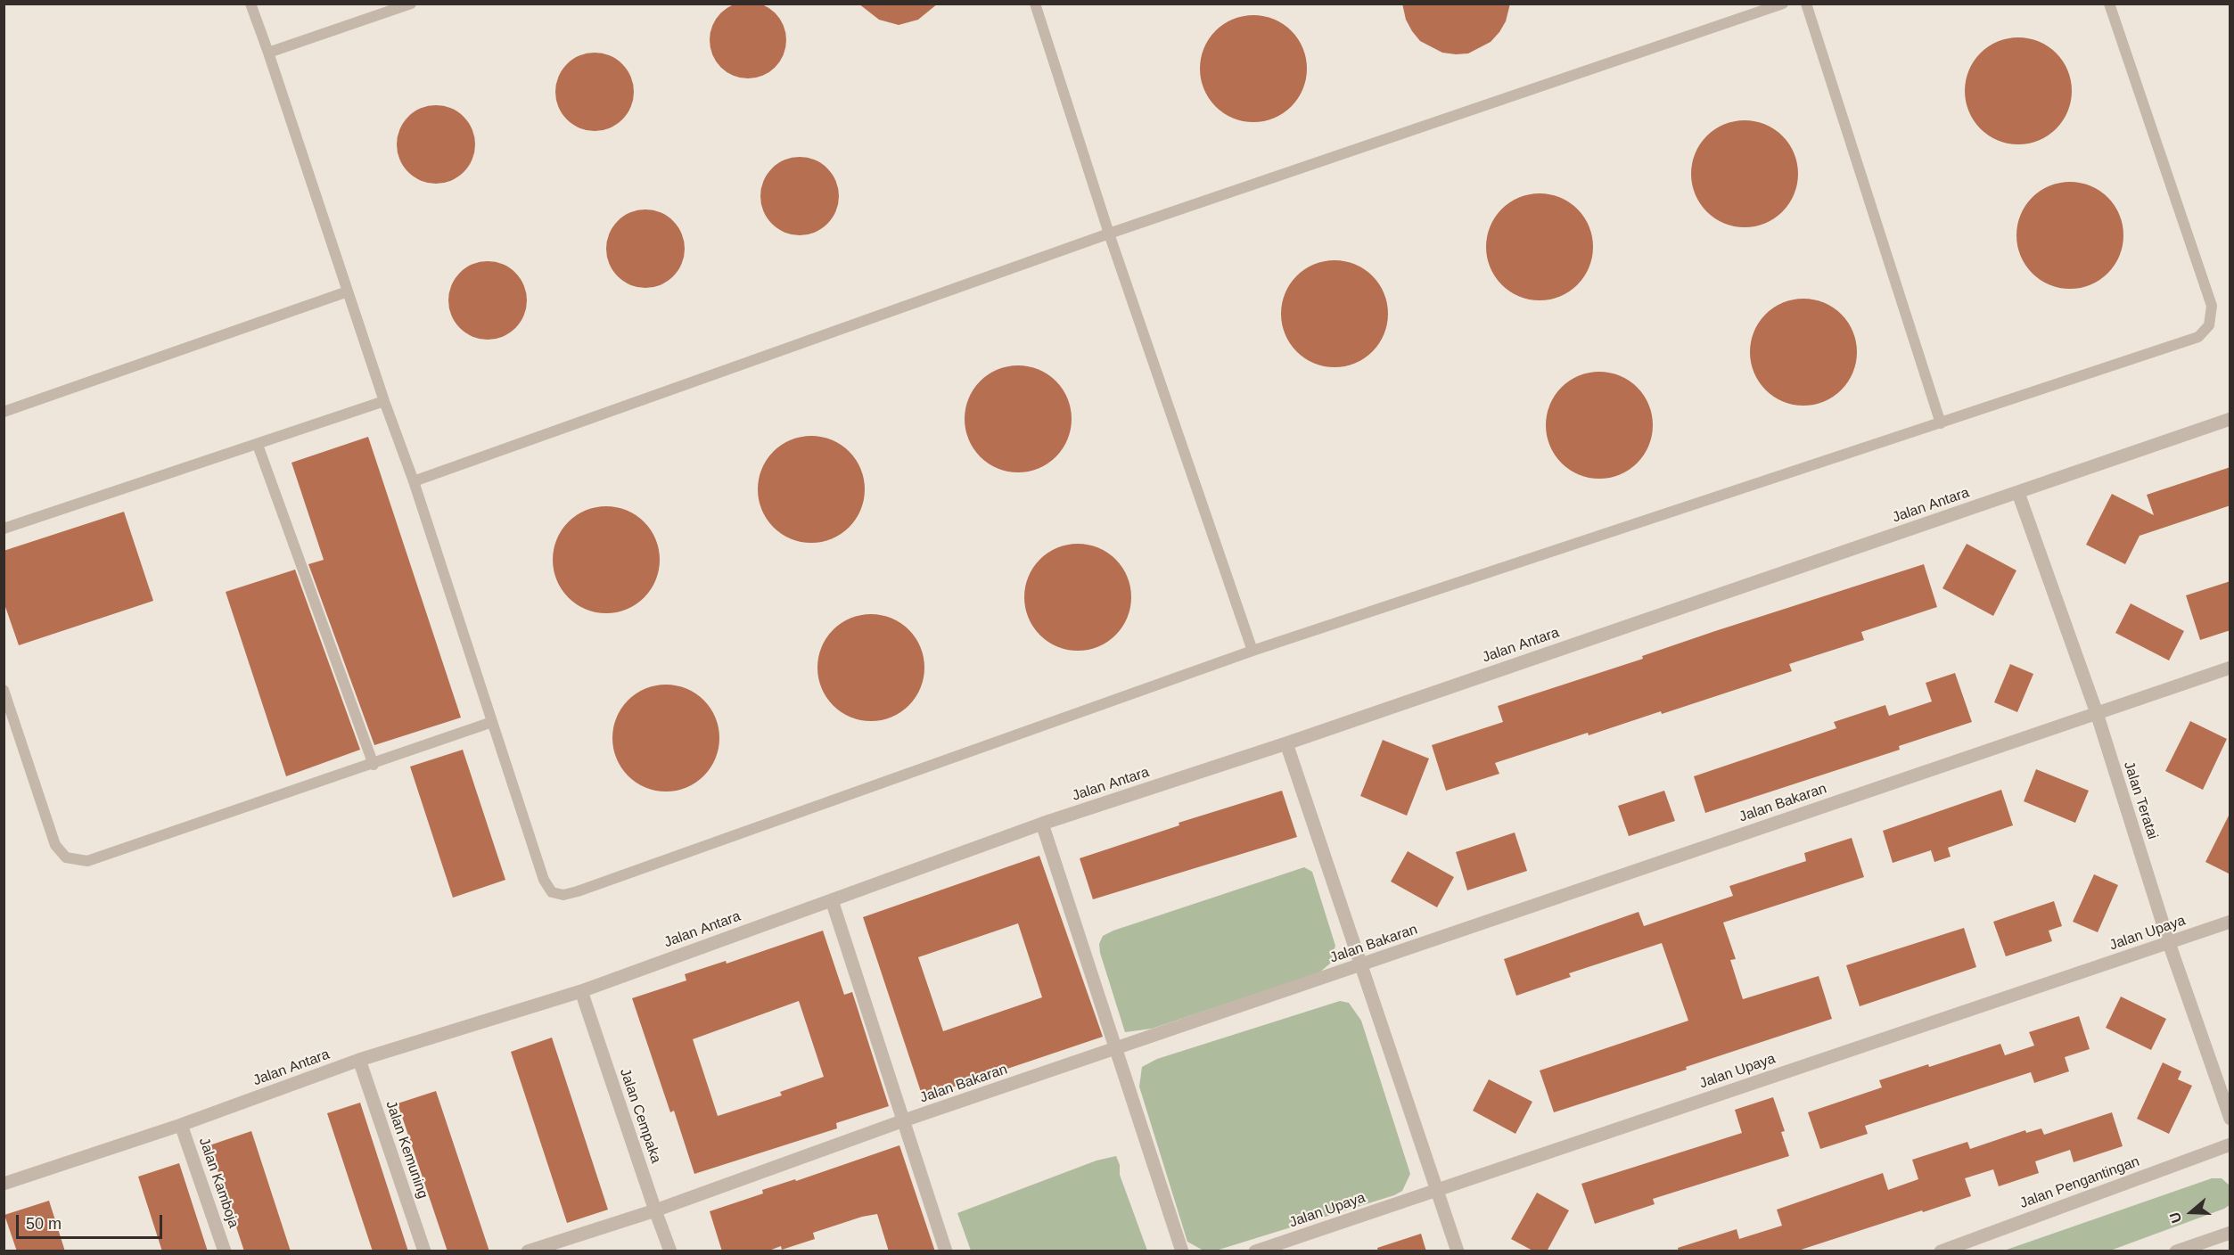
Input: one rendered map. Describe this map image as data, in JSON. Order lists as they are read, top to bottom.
{
  "streets": {
    "street": [
      "Jalan Antara",
      "Jalan Teratai",
      "Jalan Bakaran",
      "Jalan Upaya",
      "Jalan Cempaka",
      "Jalan Kemuning",
      "Jalan Kamboja",
      "Jalan Pengantingan"
    ]
  },
  "crossings": [
    ["Jalan Antara", "Jalan Teratai"],
    ["Jalan Antara", "Jalan Cempaka"],
    ["Jalan Antara", "Jalan Kemuning"],
    ["Jalan Antara", "Jalan Kamboja"],
    ["Jalan Teratai", "Jalan Bakaran"],
    ["Jalan Teratai", "Jalan Upaya"],
    ["Jalan Bakaran", "Jalan Cempaka"]
  ],
  "scale_bar": "50 m",
  "north": "left"
}
